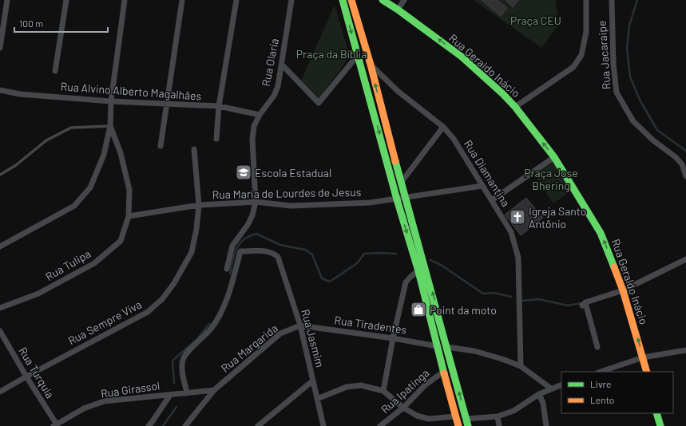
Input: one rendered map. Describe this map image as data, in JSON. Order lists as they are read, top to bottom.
{
  "streets": {
    "main road": ["Rua Geraldo Inácio"],
    "street": [
      "Rua Jacaraipe",
      "Rua Olaria",
      "Rua Alvino Alberto Magalhães",
      "Rua Diamantina",
      "Rua Maria de Lourdes de Jesus",
      "Rua Tulipa",
      "Rua Sempre Viva",
      "Rua Tiradentes",
      "Rua Jasmim",
      "Rua Margarida",
      "Rua Turquia",
      "Rua Girassol",
      "Rua Ipatinga"
    ]
  },
  "crossings": [
    ["Rua Olaria", "Rua Alvino Alberto Magalhães"],
    ["Rua Olaria", "Rua Maria de Lourdes de Jesus"],
    ["Rua Diamantina", "Rua Maria de Lourdes de Jesus"],
    ["Rua Maria de Lourdes de Jesus", "Rua Tulipa"],
    ["Rua Maria de Lourdes de Jesus", "Rua Sempre Viva"],
    ["Rua Sempre Viva", "Rua Turquia"],
    ["Rua Tiradentes", "Rua Jasmim"],
    ["Rua Tiradentes", "Rua Margarida"],
    ["Rua Jasmim", "Rua Margarida"],
    ["Rua Jasmim", "Rua Girassol"],
    ["Rua Margarida", "Rua Girassol"],
    ["Rua Turquia", "Rua Girassol"]
  ],
  "one_way": ["Rua Geraldo Inácio"],
  "parks": ["Praça CEU", "Praça da Bíblia", "Praça Jose Bhering"],
  "places": {
    "school or university": ["Escola Estadual"],
    "church": ["Igreja Santo Antônio"],
    "shop": ["Point da moto"]
  },
  "legend": ["Livre", "Lento"],
  "scale_bar": "100 m"
}
